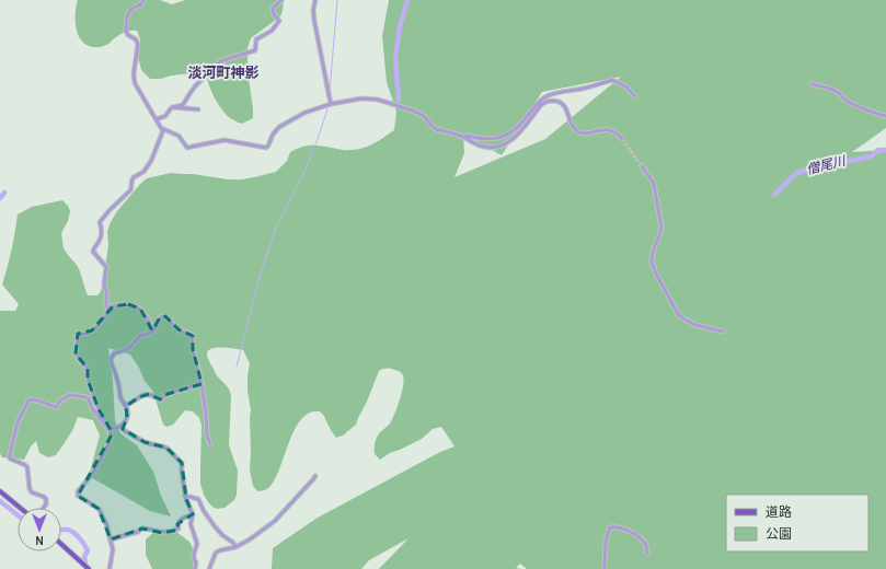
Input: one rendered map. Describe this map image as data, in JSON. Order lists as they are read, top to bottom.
{
  "districts": ["淡河町神影"],
  "water": ["僧尾川"],
  "legend": ["道路", "公園"],
  "north": "bottom"
}
